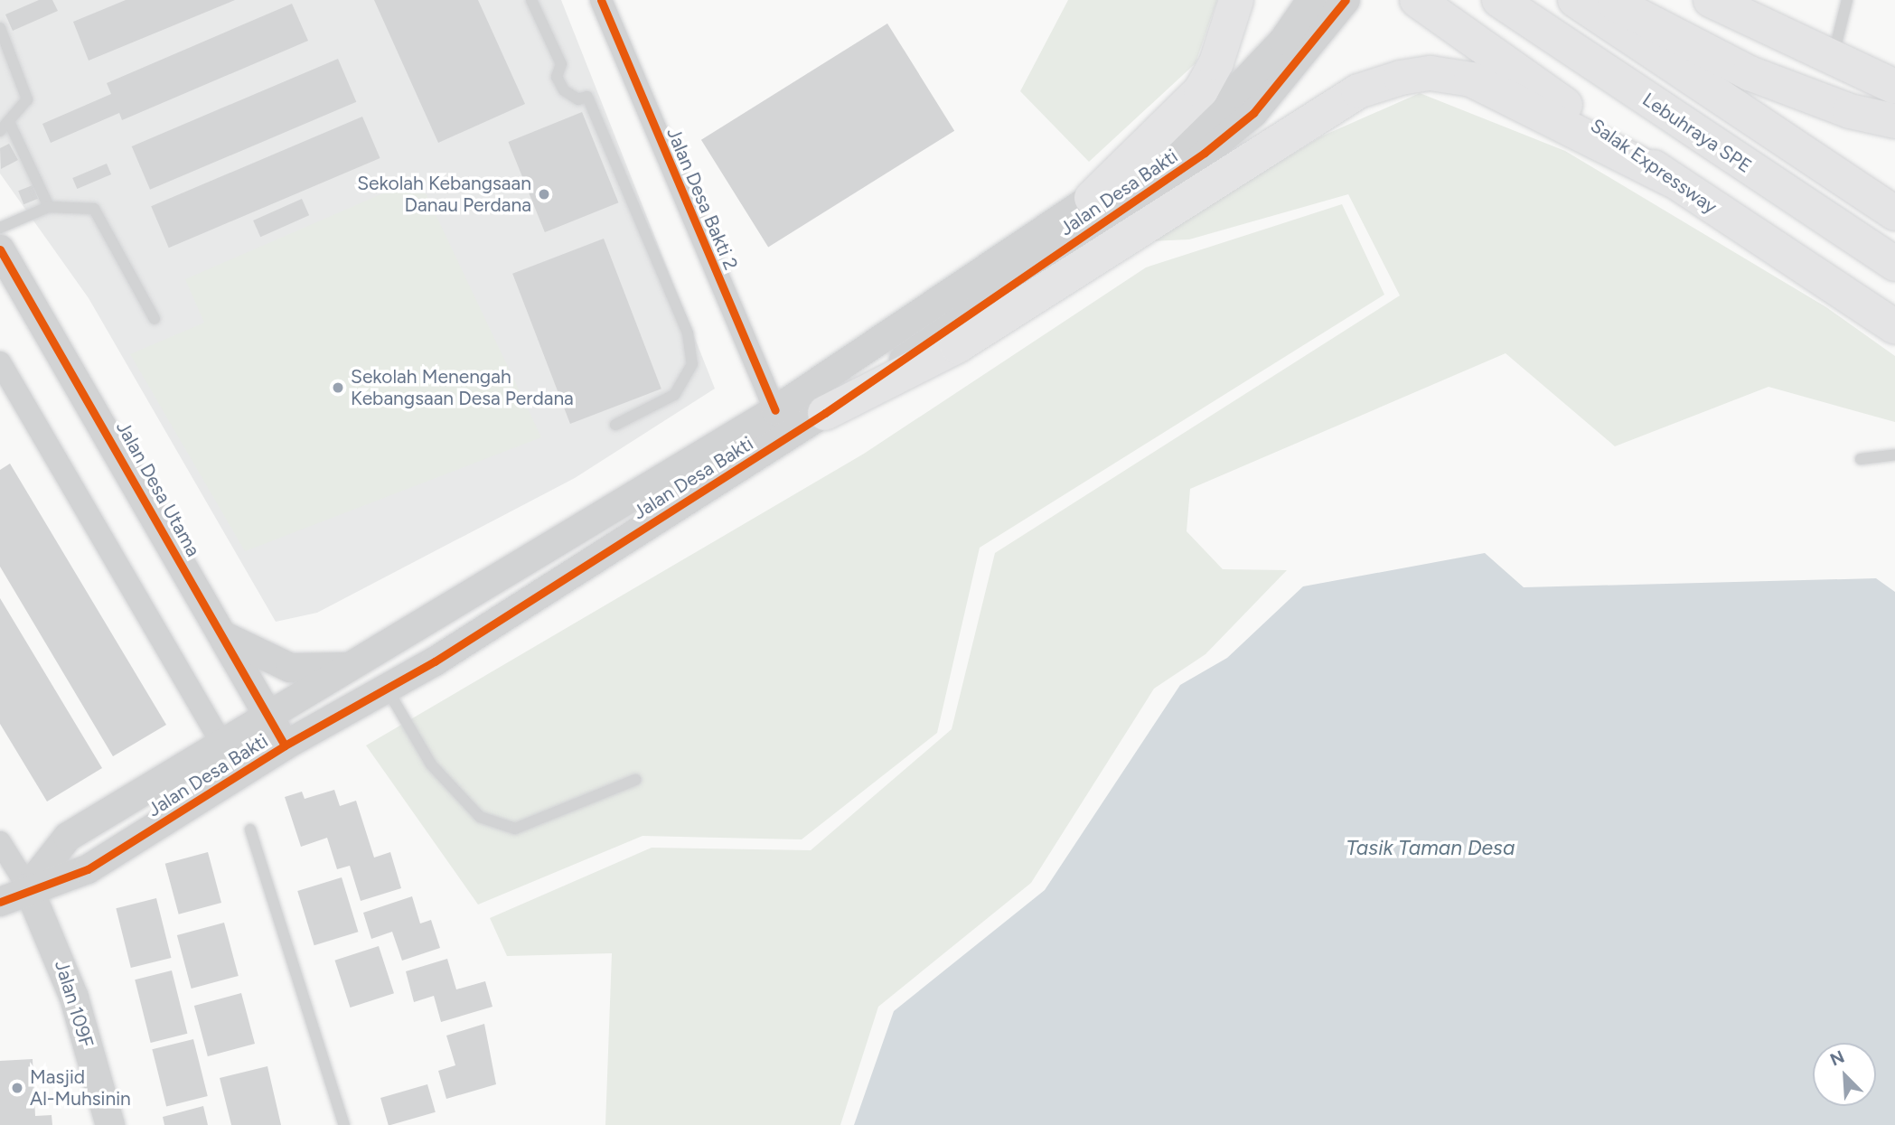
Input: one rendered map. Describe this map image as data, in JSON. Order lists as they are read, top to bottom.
{
  "streets": {
    "highway": ["Lebuhraya SPE", "Salak Expressway"],
    "street": [
      "Jalan Desa Bakti",
      "Jalan Desa Bakti 2",
      "Jalan Desa Utama",
      "Jalan 109F"
    ]
  },
  "crossings": [
    ["Jalan Desa Bakti", "Jalan Desa Bakti 2"],
    ["Jalan Desa Bakti", "Jalan Desa Utama"],
    ["Jalan Desa Bakti", "Jalan 109F"]
  ],
  "water": ["Tasik Taman Desa"],
  "places": ["Sekolah Kebangsaan Danau Perdana", "Sekolah Menengah Kebangsaan Desa Perdana", "Masjid Al-Muhsinin"],
  "north": "top left"
}
